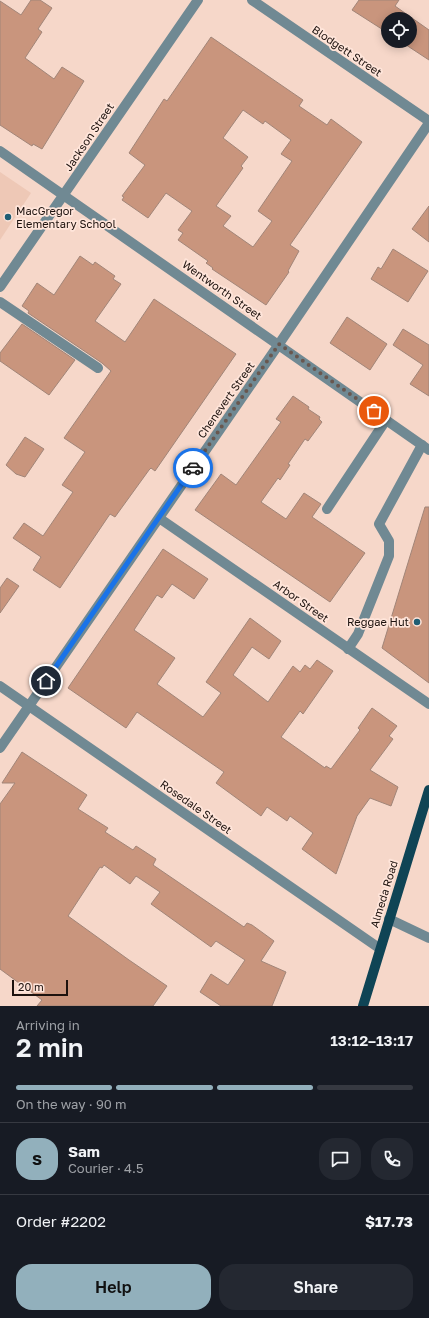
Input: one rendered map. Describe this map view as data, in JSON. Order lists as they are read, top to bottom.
{
  "streets": {
    "main road": ["Almeda Road"],
    "street": [
      "Blodgett Street",
      "Jackson Street",
      "Wentworth Street",
      "Chenevert Street",
      "Arbor Street",
      "Rosedale Street"
    ]
  },
  "crossings": [
    ["Blodgett Street", "Chenevert Street"],
    ["Jackson Street", "Wentworth Street"],
    ["Wentworth Street", "Chenevert Street"],
    ["Chenevert Street", "Arbor Street"],
    ["Chenevert Street", "Rosedale Street"],
    ["Rosedale Street", "Almeda Road"]
  ],
  "places": ["MacGregor Elementary School", "Reggae Hut"],
  "scale_bar": "20 m",
  "page": {
    "scale": "20 m",
    "heading": ["2 min", "Arriving in", "13:12–13:17"],
    "panel": [
      "Sam",
      "Courier · 4.5",
      "Order #2202",
      "$17.73"
    ],
    "bar": "On the way · 90 m",
    "round": "S",
    "buttons": ["Help", "Share"]
  }
}
